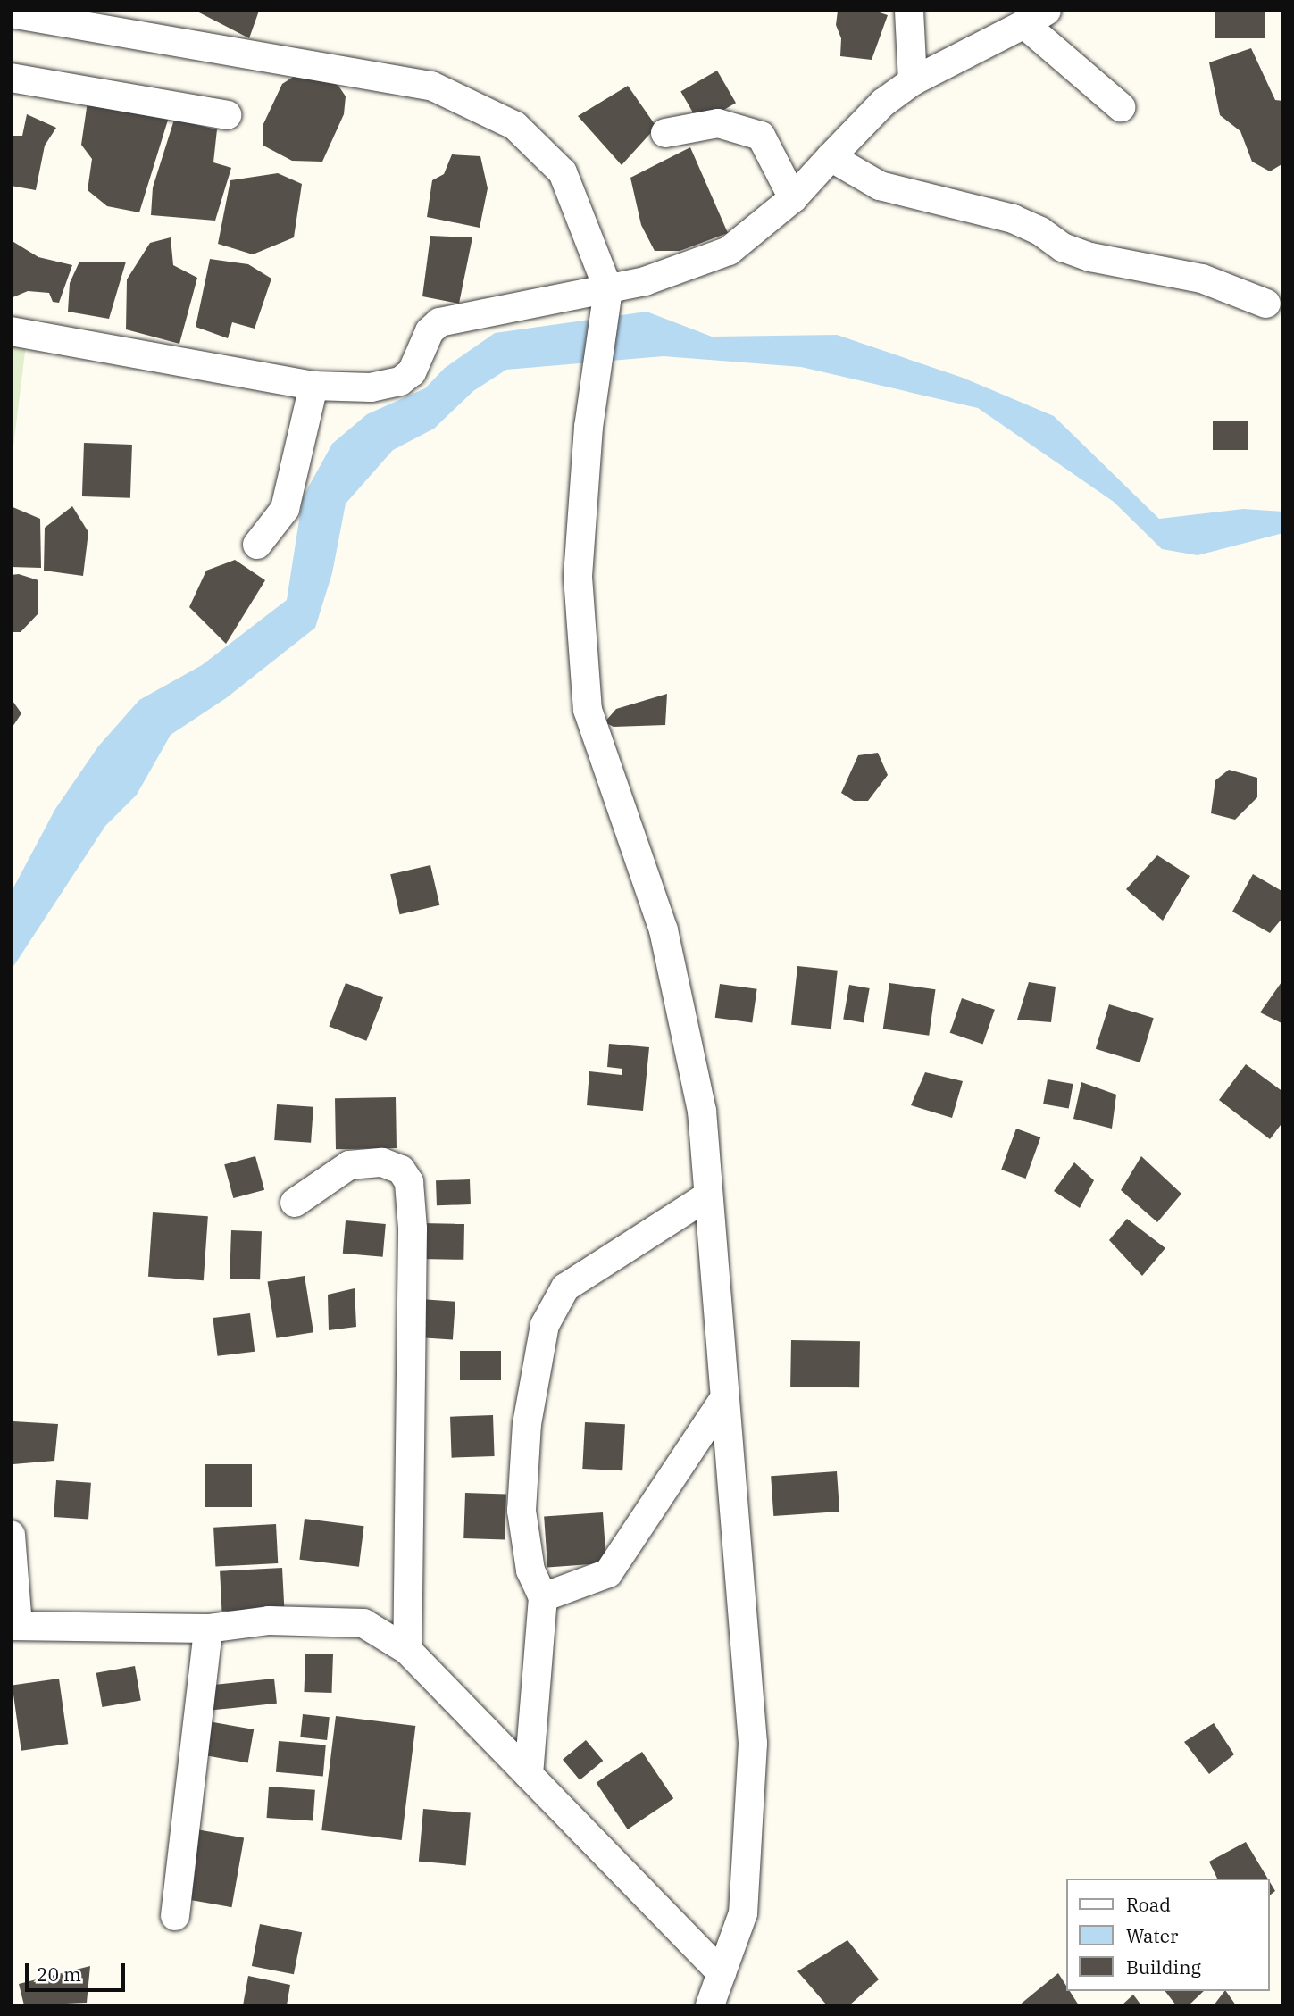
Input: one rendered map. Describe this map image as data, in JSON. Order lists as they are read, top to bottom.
{
  "legend": ["Road", "Water", "Building"],
  "scale_bar": "20 m"
}
